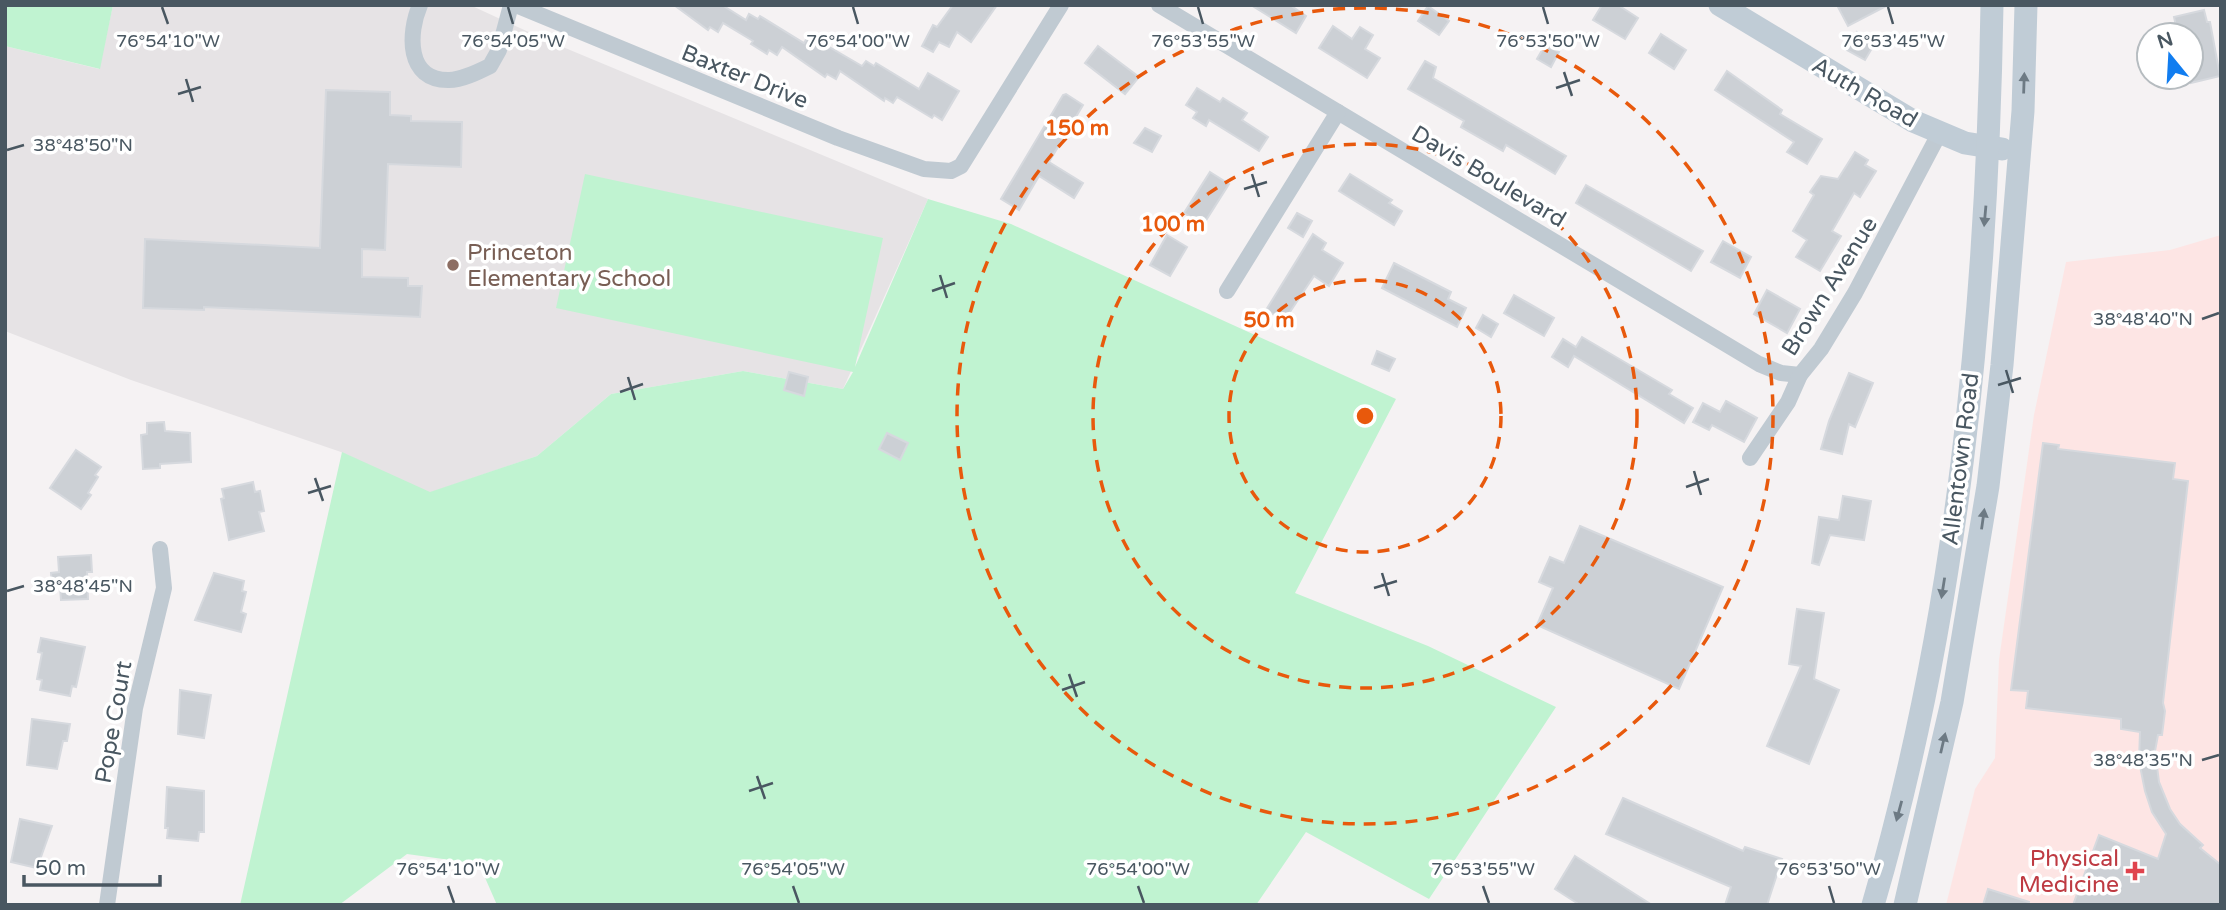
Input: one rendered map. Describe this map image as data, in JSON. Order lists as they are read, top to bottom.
{
  "streets": {
    "main road": ["Auth Road", "Allentown Road"],
    "street": [
      "Baxter Drive",
      "Davis Boulevard",
      "Brown Avenue",
      "Pope Court"
    ]
  },
  "crossings": [
    ["Auth Road", "Brown Avenue"],
    ["Auth Road", "Allentown Road"],
    ["Davis Boulevard", "Brown Avenue"]
  ],
  "places": {
    "other": ["Princeton Elementary School"],
    "health": ["Physical Medicine"]
  },
  "scale_bar": "50 m",
  "north": "top",
  "coordinates": [
    "76°54'10\"W",
    "76°54'05\"W",
    "76°54'00\"W",
    "76°53'55\"W",
    "76°53'50\"W",
    "76°53'45\"W",
    "38°48'50\"N",
    "38°48'40\"N",
    "38°48'45\"N",
    "38°48'35\"N"
  ],
  "rings": ["150 m", "100 m", "50 m"]
}
